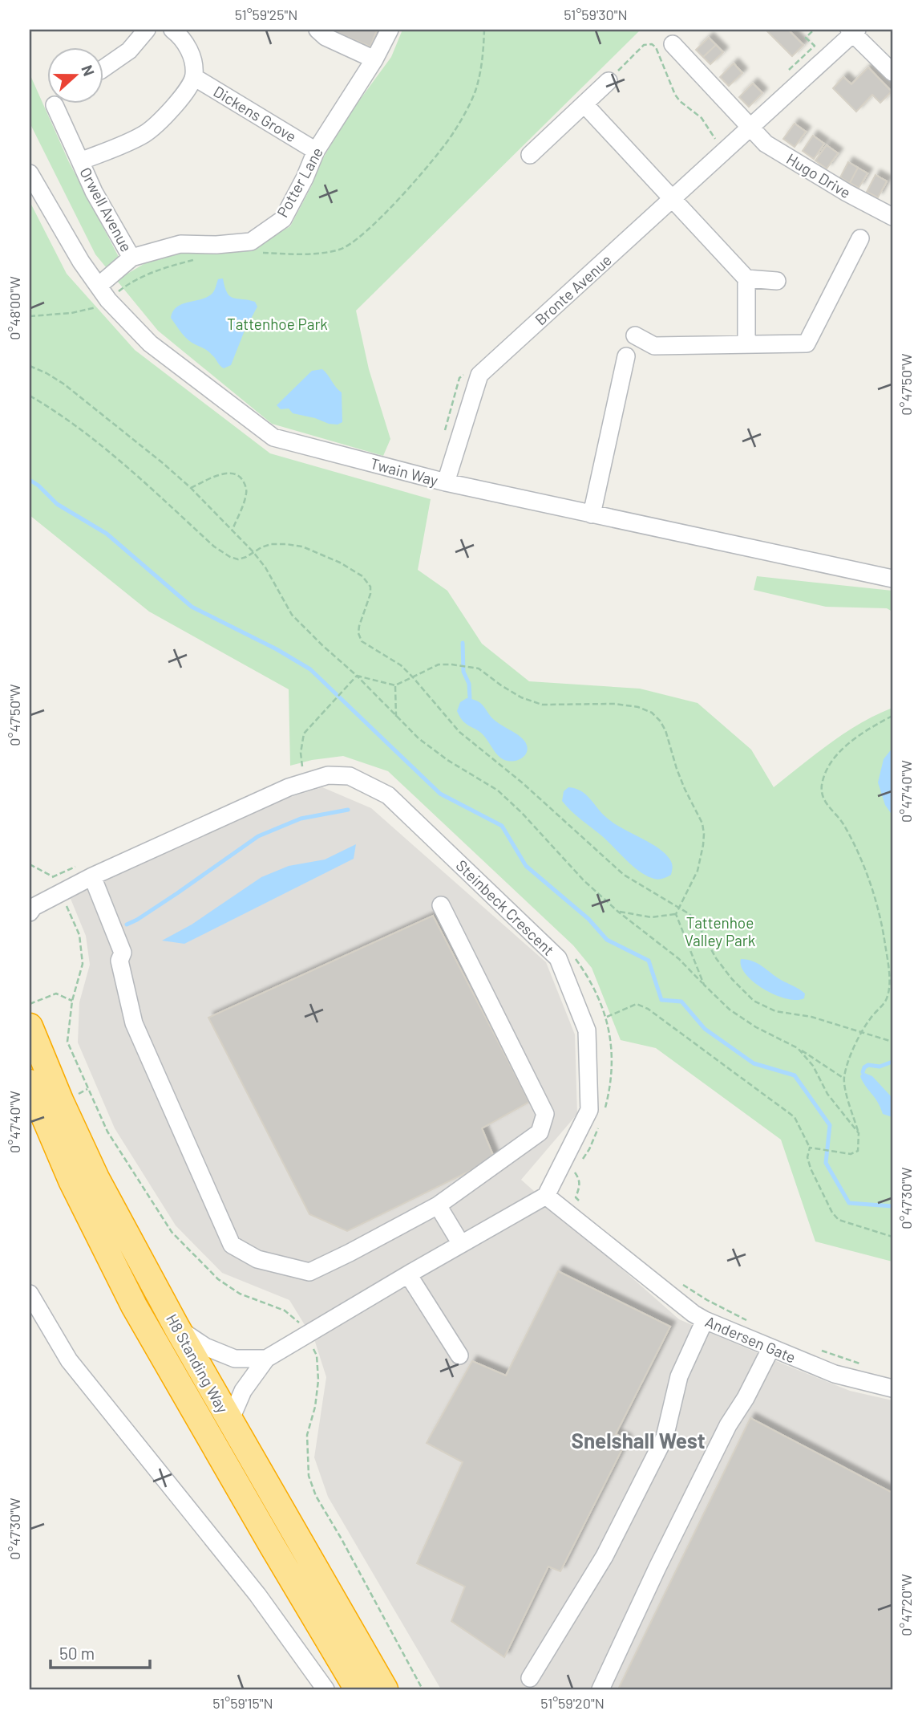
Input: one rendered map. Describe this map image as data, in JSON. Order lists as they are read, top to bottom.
{
  "streets": {
    "highway": ["H8 Standing Way"],
    "street": [
      "Dickens Grove",
      "Hugo Drive",
      "Potter Lane",
      "Orwell Avenue",
      "Bronte Avenue",
      "Twain Way",
      "Steinbeck Crescent",
      "Andersen Gate"
    ]
  },
  "crossings": [
    ["Dickens Grove", "Potter Lane"],
    ["Dickens Grove", "Orwell Avenue"],
    ["Hugo Drive", "Bronte Avenue"],
    ["Potter Lane", "Orwell Avenue"],
    ["Potter Lane", "Twain Way"],
    ["Bronte Avenue", "Twain Way"],
    ["Steinbeck Crescent", "Andersen Gate"]
  ],
  "districts": ["Snelshall West"],
  "parks": ["Tattenhoe Park", "Tattenhoe Valley Park"],
  "scale_bar": "50 m",
  "north": "right",
  "coordinates": [
    "51°59'25\"N",
    "51°59'30\"N",
    "0°48'00\"W",
    "0°47'50\"W",
    "0°47'40\"W",
    "0°47'30\"W",
    "0°47'20\"W",
    "51°59'15\"N",
    "51°59'20\"N"
  ]
}
